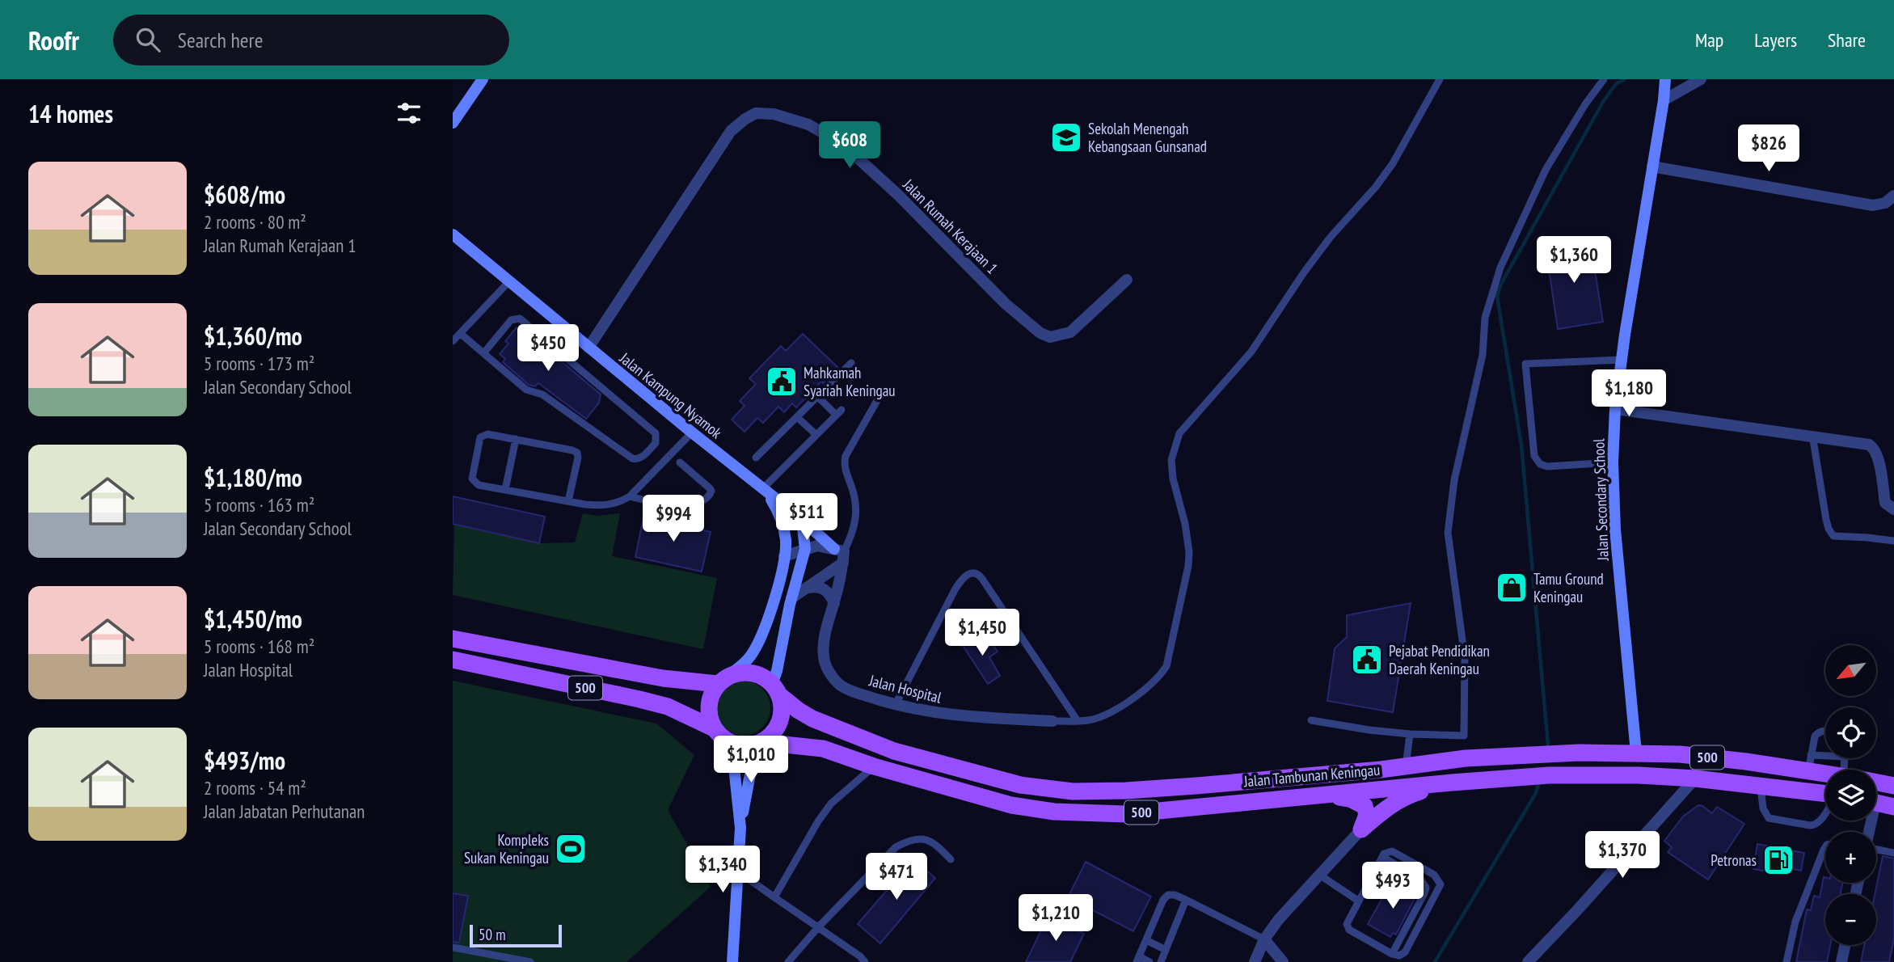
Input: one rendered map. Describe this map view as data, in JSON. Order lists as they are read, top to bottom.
{
  "streets": {
    "main road": ["500", "Jalan Tambunan Keningau"],
    "street": [
      "Jalan Rumah Kerajaan 1",
      "Jalan Kampung Nyamok",
      "Jalan Secondary School",
      "Jalan Hospital"
    ]
  },
  "crossings": [
    ["Jalan Rumah Kerajaan 1", "Jalan Kampung Nyamok"],
    ["Jalan Kampung Nyamok", "500"],
    ["Jalan Kampung Nyamok", "Jalan Hospital"],
    ["Jalan Kampung Nyamok", "Jalan Tambunan Keningau"],
    ["Jalan Secondary School", "Jalan Tambunan Keningau"],
    ["500", "Jalan Tambunan Keningau"]
  ],
  "places": {
    "school or university": ["Sekolah Menengah Kebangsaan Gunsanad"],
    "public building": ["Mahkamah Syariah Keningau", "Pejabat Pendidikan Daerah Keningau"],
    "shop": ["Tamu Ground Keningau"],
    "sports": ["Kompleks Sukan Keningau"],
    "fuel station": ["Petronas"]
  },
  "scale_bar": "50 m",
  "north": "bottom left",
  "page": {
    "header": "Roofr",
    "search": "Search here",
    "nav": ["Map", "Layers", "Share"],
    "heading": "14 homes",
    "price": [
      "$608",
      "$826",
      "$1,360",
      "$450",
      "$1,180",
      "$511",
      "$994",
      "$1,450",
      "$1,010",
      "$1,370",
      "$1,340",
      "$471",
      "$493",
      "$1,210"
    ],
    "list": [
      {
        "name": "$608/mo",
        "note": "2 rooms · 80 m² · Jalan Rumah Kerajaan 1"
      },
      {
        "name": "$1,360/mo",
        "note": "5 rooms · 173 m² · Jalan Secondary School"
      },
      {
        "name": "$1,180/mo",
        "note": "5 rooms · 163 m² · Jalan Secondary School"
      },
      {
        "name": "$1,450/mo",
        "note": "5 rooms · 168 m² · Jalan Hospital"
      },
      {
        "name": "$493/mo",
        "note": "2 rooms · 54 m² · Jalan Jabatan Perhutanan"
      }
    ],
    "map_buttons": ["+", "−"],
    "scale": "50 m"
  }
}
